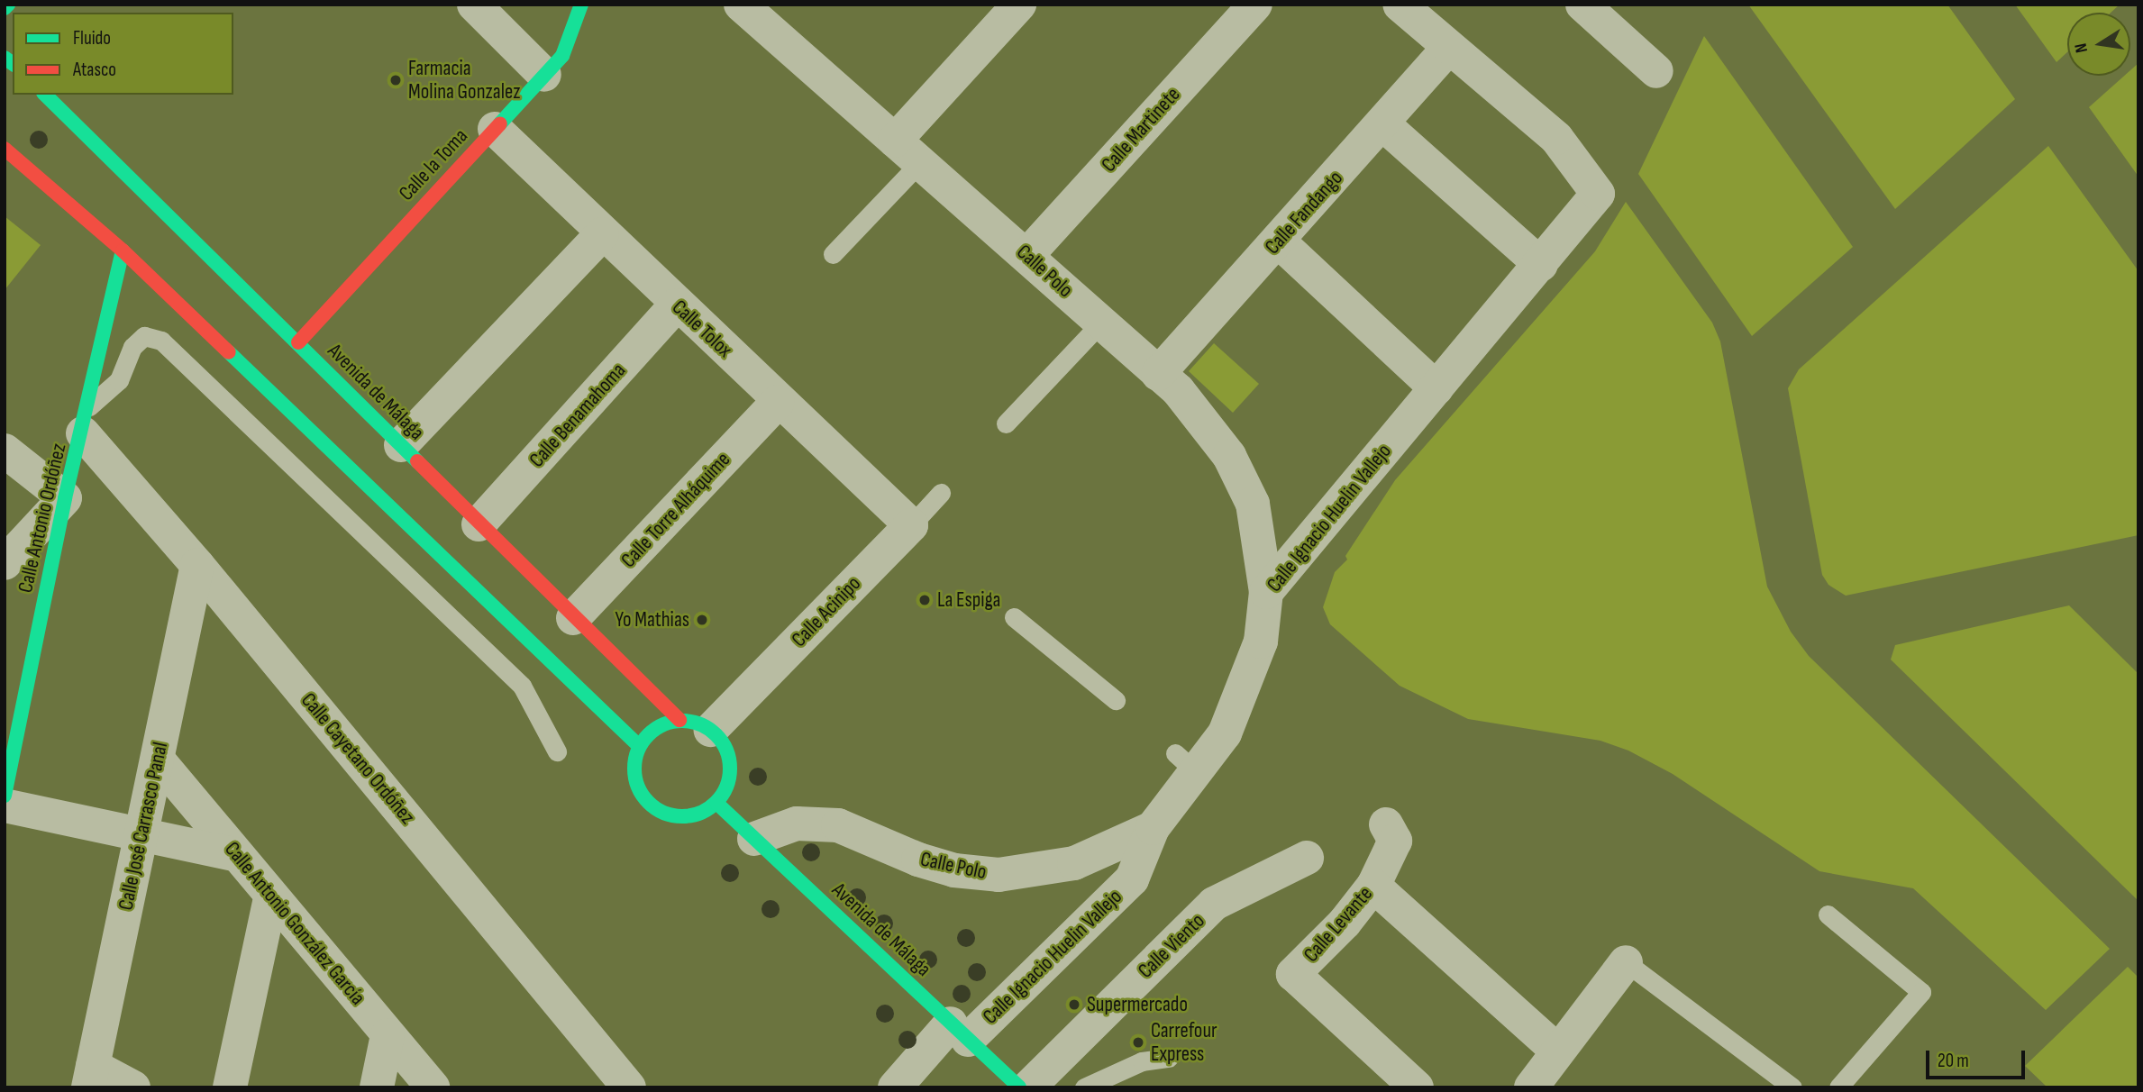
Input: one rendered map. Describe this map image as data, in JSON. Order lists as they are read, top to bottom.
{
  "streets": {
    "main road": ["Calle la Toma", "Avenida de Málaga", "Calle Antonio Ordóñez"],
    "street": [
      "Calle Martinete",
      "Calle Fandango",
      "Calle Polo",
      "Calle Tolox",
      "Calle Benamahoma",
      "Calle Torre Alháquime",
      "Calle Ignacio Huelin Vallejo",
      "Calle Acinipo",
      "Calle Cayetano Ordóñez",
      "Calle José Carrasco Panal",
      "Calle Antonio González García",
      "Calle Levante",
      "Calle Viento"
    ]
  },
  "crossings": [
    ["Calle Martinete", "Calle Polo"],
    ["Calle la Toma", "Calle Tolox"],
    ["Calle la Toma", "Avenida de Málaga"],
    ["Calle Fandango", "Calle Polo"],
    ["Calle Fandango", "Calle Ignacio Huelin Vallejo"],
    ["Calle Polo", "Avenida de Málaga"],
    ["Calle Polo", "Calle Ignacio Huelin Vallejo"],
    ["Calle Tolox", "Calle Benamahoma"],
    ["Calle Tolox", "Calle Torre Alháquime"],
    ["Calle Tolox", "Calle Acinipo"],
    ["Avenida de Málaga", "Calle Benamahoma"],
    ["Avenida de Málaga", "Calle Torre Alháquime"],
    ["Avenida de Málaga", "Calle Ignacio Huelin Vallejo"],
    ["Avenida de Málaga", "Calle Acinipo"],
    ["Calle Antonio Ordóñez", "Calle Cayetano Ordóñez"],
    ["Calle Cayetano Ordóñez", "Calle José Carrasco Panal"],
    ["Calle José Carrasco Panal", "Calle Antonio González García"]
  ],
  "places": [
    "Farmacia Molina Gonzalez",
    "La Espiga",
    "Yo Mathias",
    "Supermercado",
    "Carrefour Express"
  ],
  "legend": ["Fluido", "Atasco"],
  "scale_bar": "20 m",
  "north": "left"
}
